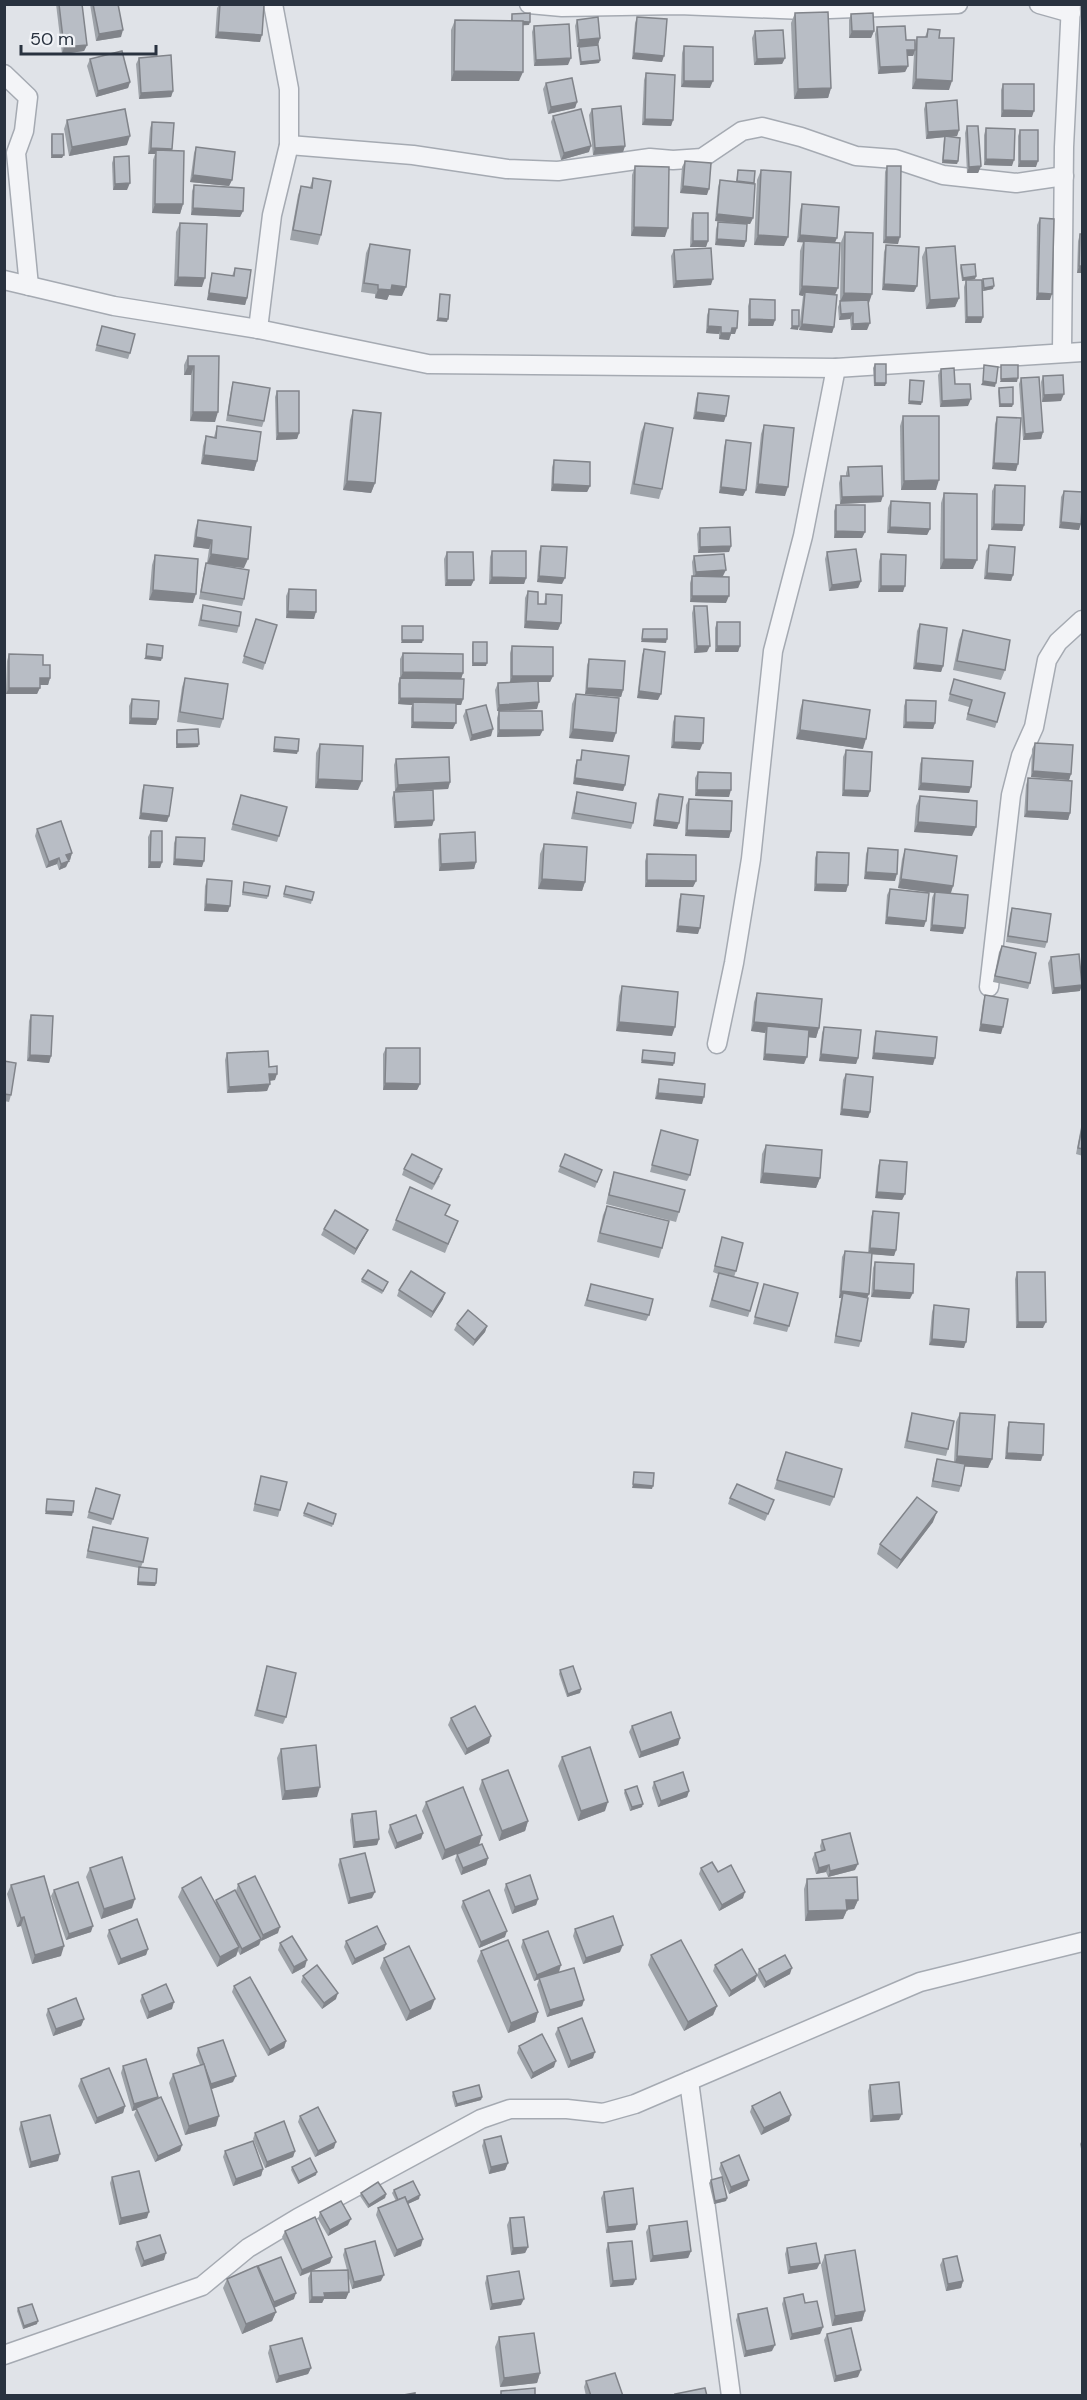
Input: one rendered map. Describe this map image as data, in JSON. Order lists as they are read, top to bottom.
{
  "scale_bar": "50 m"
}
